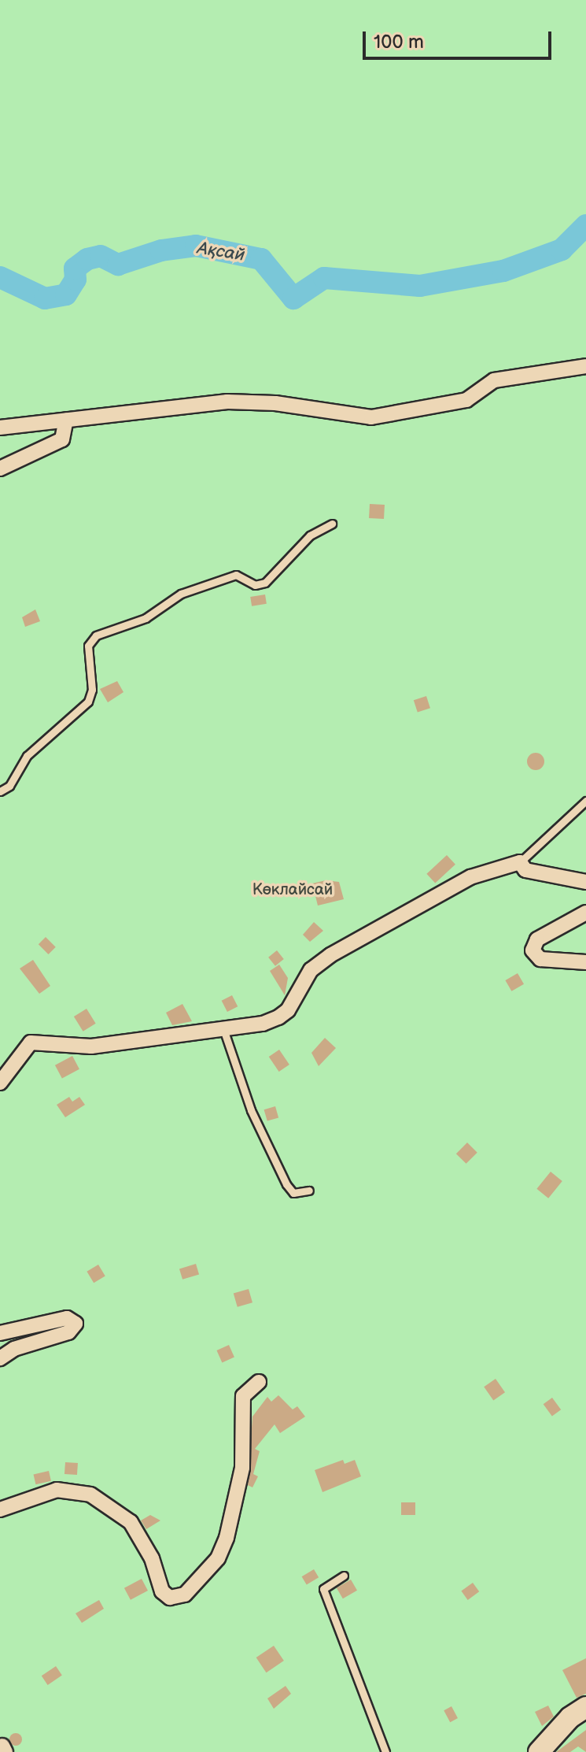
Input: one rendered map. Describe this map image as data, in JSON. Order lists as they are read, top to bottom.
{
  "water": ["Ақсай"],
  "parks": ["Көклайсай"],
  "scale_bar": "100 m"
}
